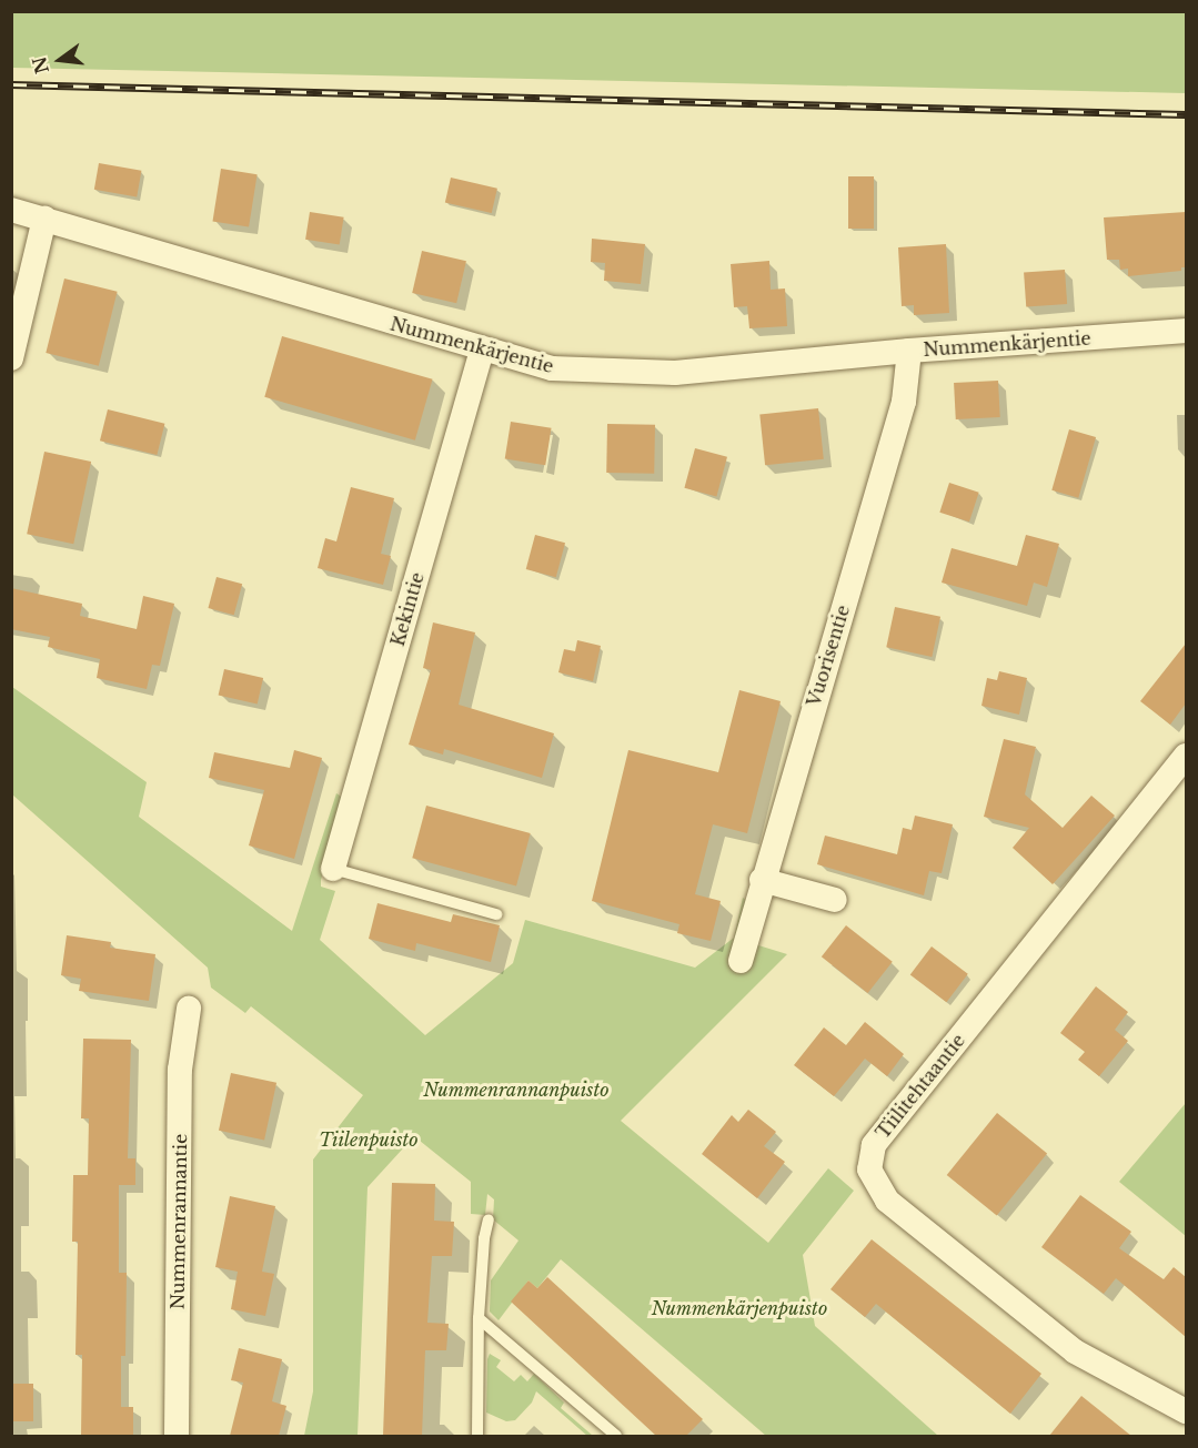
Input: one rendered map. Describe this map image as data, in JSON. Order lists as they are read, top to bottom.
{
  "streets": {
    "street": [
      "Nummenkärjentie",
      "Kekintie",
      "Vuorisentie",
      "Tiilitehtaantie",
      "Nummenrannantie"
    ]
  },
  "crossings": [
    ["Nummenkärjentie", "Kekintie"],
    ["Nummenkärjentie", "Vuorisentie"]
  ],
  "parks": ["Nummenrannanpuisto", "Tiilenpuisto", "Nummenkärjenpuisto"],
  "north": "left"
}
